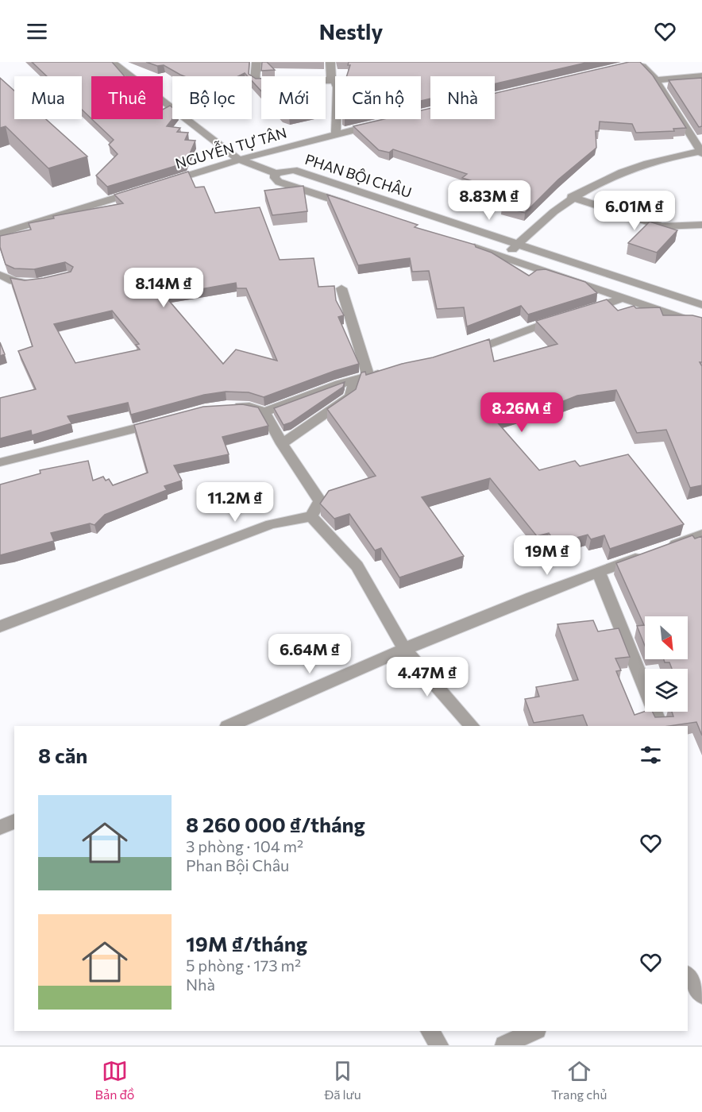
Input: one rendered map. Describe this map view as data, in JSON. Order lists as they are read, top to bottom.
{
  "streets": {
    "street": ["NGUYỄN TỰ TÂN", "PHAN BỘI CHÂU"]
  },
  "crossings": [
    ["NGUYỄN TỰ TÂN", "PHAN BỘI CHÂU"]
  ],
  "north": "bottom right",
  "page": {
    "header": "Nestly",
    "chip": [
      "Mua",
      "Thuê",
      "Bộ lọc",
      "Mới",
      "Căn hộ",
      "Nhà"
    ],
    "price": [
      "8.83M ₫",
      "6.01M ₫",
      "8.14M ₫",
      "8.26M ₫",
      "11.2M ₫",
      "19M ₫",
      "6.64M ₫",
      "4.47M ₫"
    ],
    "heading": "8 căn",
    "list": [
      {
        "name": "8 260 000 ₫/tháng",
        "note": "3 phòng · 104 m² · Phan Bội Châu"
      },
      {
        "name": "19M ₫/tháng",
        "note": "5 phòng · 173 m² · Nhà"
      }
    ],
    "tabs": ["Bản đồ", "Đã lưu", "Trang chủ"]
  }
}
